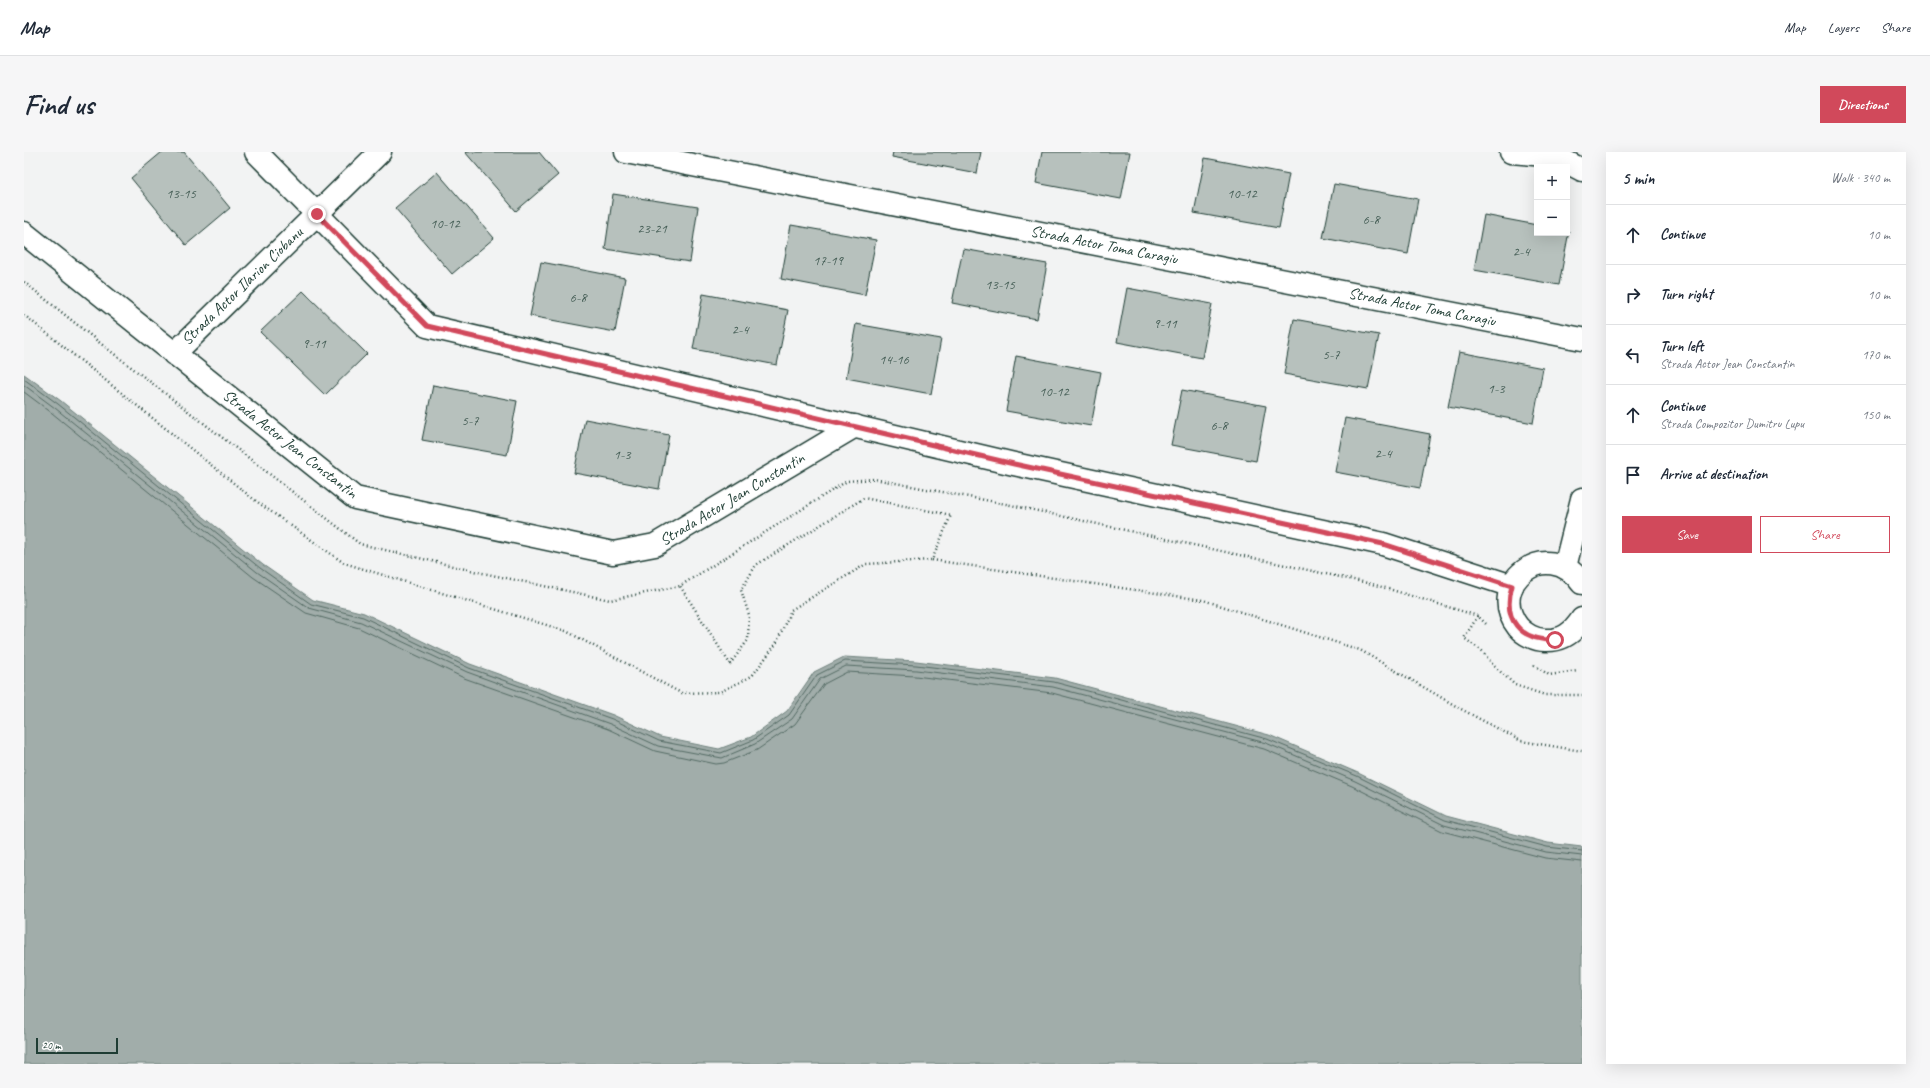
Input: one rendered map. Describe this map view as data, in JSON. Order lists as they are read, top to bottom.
{
  "streets": {
    "street": ["Strada Actor Toma Caragiu", "Strada Actor Ilarion Ciobanu", "Strada Actor Jean Constantin"]
  },
  "crossings": [
    ["Strada Actor Ilarion Ciobanu", "Strada Actor Jean Constantin"]
  ],
  "house_numbers": [
    "13-15",
    "10-12",
    "6-8",
    "10-12",
    "23-21",
    "2-4",
    "17-19",
    "13-15",
    "6-8",
    "9-11",
    "2-4",
    "9-11",
    "5-7",
    "14-16",
    "1-3",
    "10-12",
    "5-7",
    "6-8",
    "2-4",
    "1-3"
  ],
  "scale_bar": "20 m",
  "page": {
    "header": "Map",
    "nav": ["Map", "Layers", "Share"],
    "buttons": [
      "Directions",
      ["Save", "Share"]
    ],
    "title": "Find us",
    "heading": ["5 min", "Walk · 340 m"],
    "map_buttons": ["+", "−"],
    "list": [
      ["Continue", "10 m"],
      ["Turn right", "10 m"],
      ["Turn left", "Strada Actor Jean Constantin", "170 m"],
      ["Continue", "Strada Compozitor Dumitru Lupu", "150 m"],
      "Arrive at destination"
    ],
    "scale": "20 m"
  }
}
